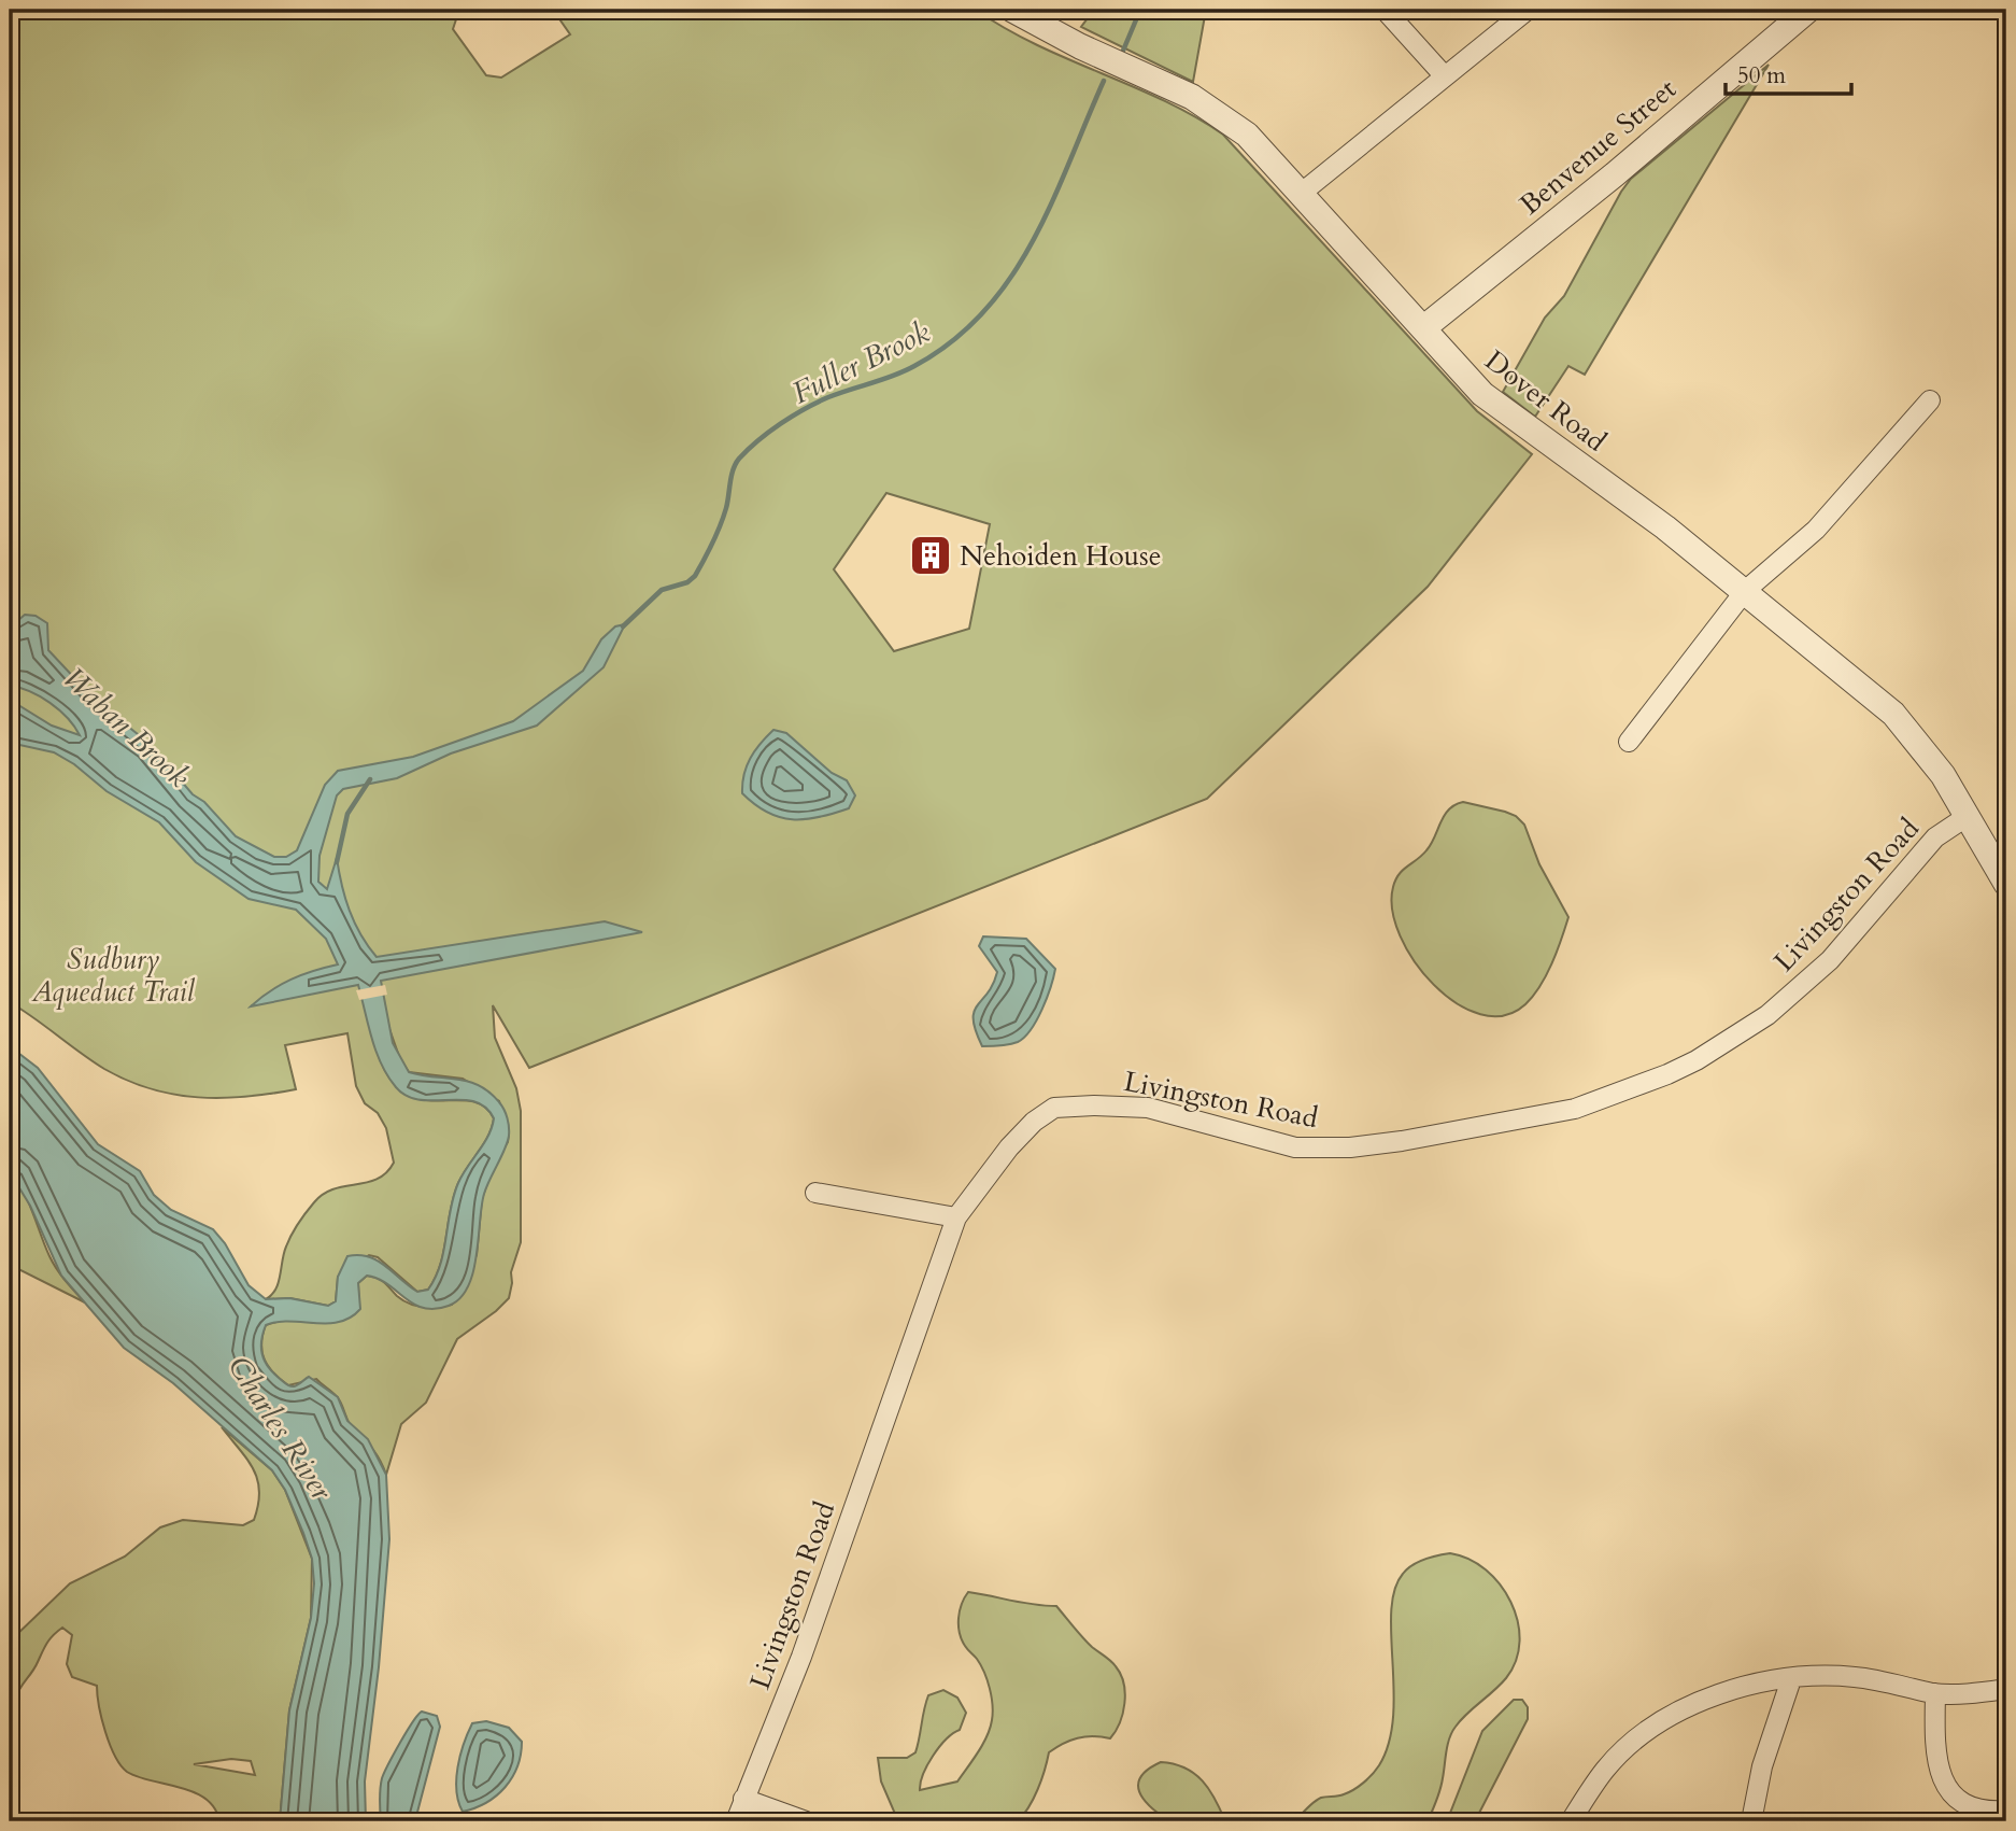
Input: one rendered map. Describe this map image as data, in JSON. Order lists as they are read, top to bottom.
{
  "streets": {
    "street": ["Benvenue Street", "Dover Road", "Livingston Road"]
  },
  "crossings": [
    ["Benvenue Street", "Dover Road"],
    ["Dover Road", "Livingston Road"]
  ],
  "water": ["Fuller Brook", "Waban Brook", "Charles River"],
  "parks": ["Sudbury Aqueduct Trail"],
  "places": {
    "building": ["Nehoiden House"]
  },
  "scale_bar": "50 m"
}
